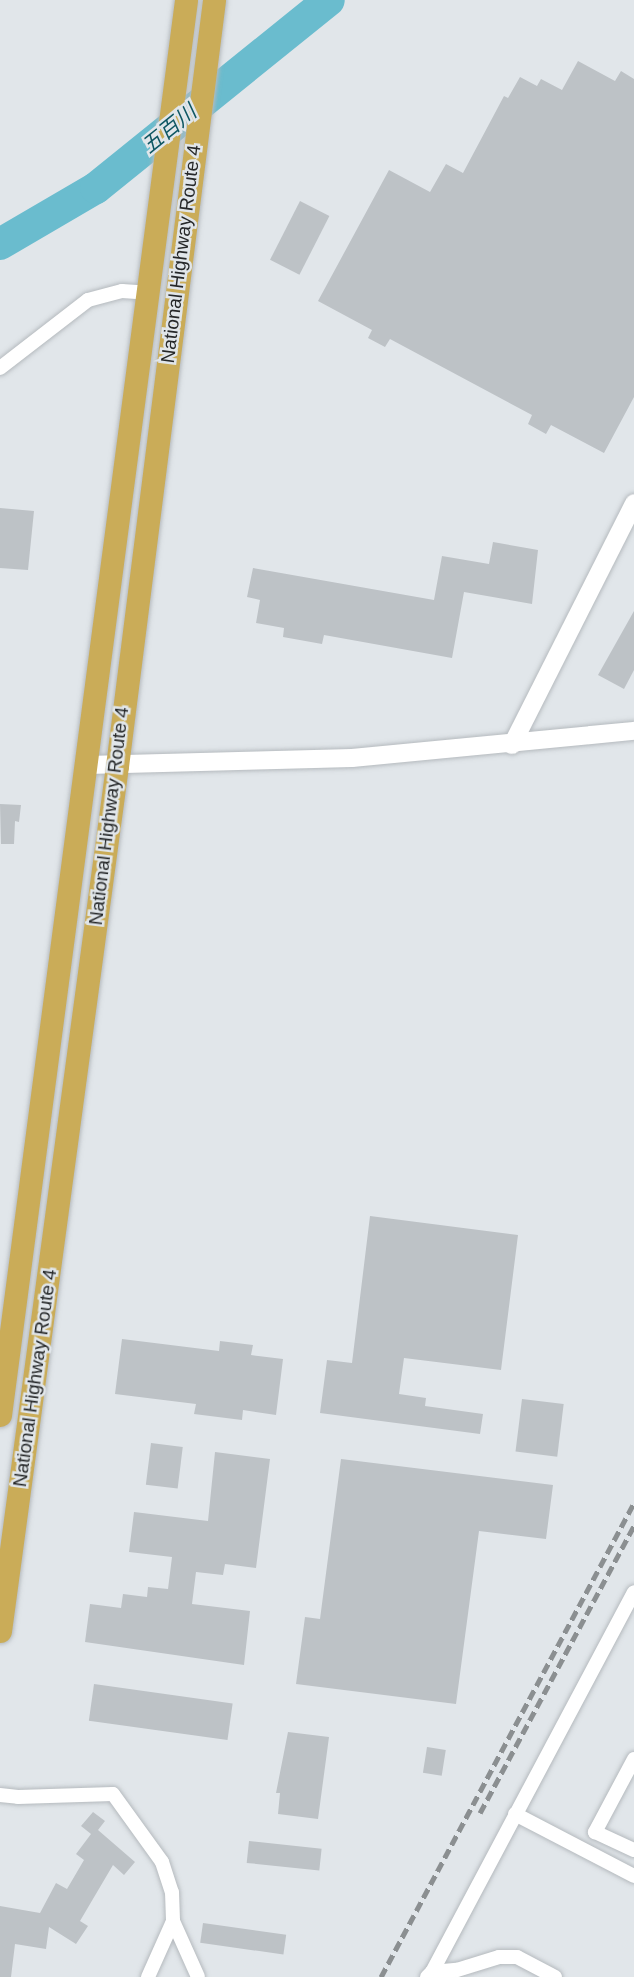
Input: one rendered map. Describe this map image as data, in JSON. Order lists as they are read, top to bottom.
{
  "streets": {
    "highway": ["National Highway Route 4"]
  },
  "water": ["五百川"]
}
